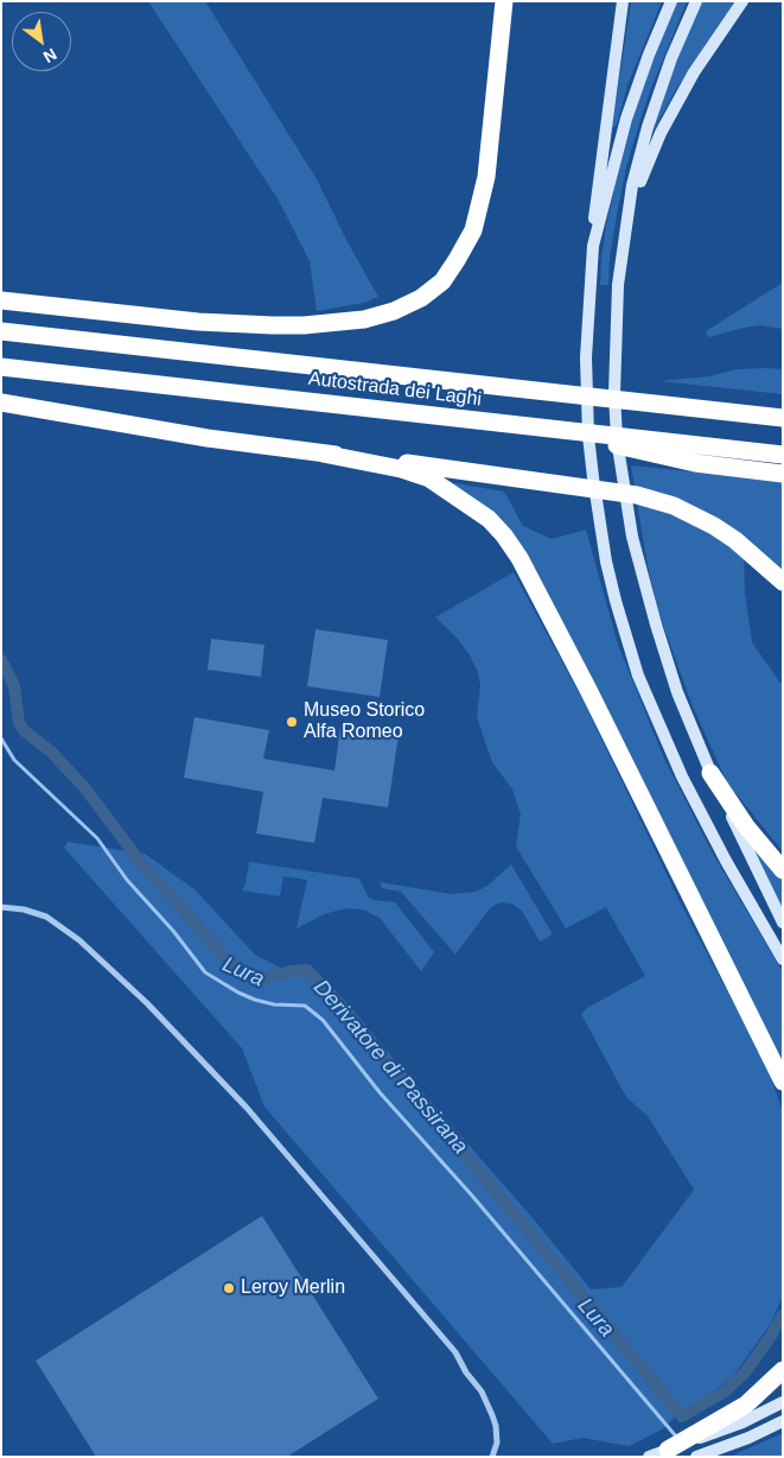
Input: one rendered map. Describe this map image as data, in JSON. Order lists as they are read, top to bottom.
{
  "streets": {
    "highway": ["Autostrada dei Laghi"]
  },
  "water": ["Lura", "Derivatore di Passirana"],
  "places": ["Museo Storico Alfa Romeo", "Leroy Merlin"],
  "north": "bottom right"
}
